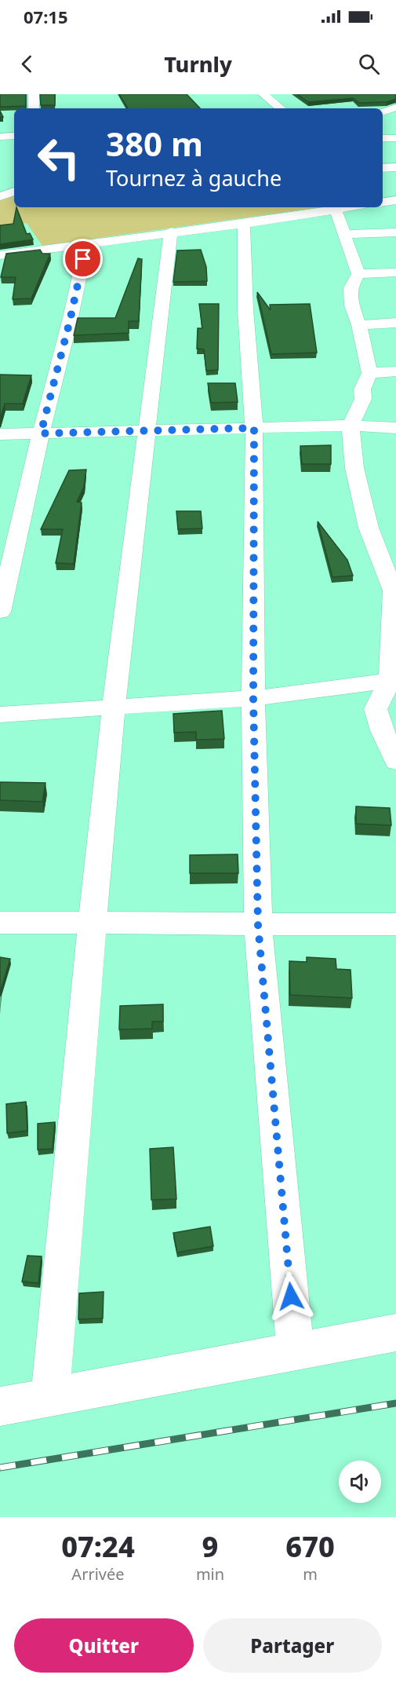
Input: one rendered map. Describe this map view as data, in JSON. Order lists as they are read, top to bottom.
{
  "page": {
    "status": "07:15",
    "header": "Turnly",
    "turn": ["380 m", "Tournez à gauche"],
    "eta": [
      "07:24",
      "Arrivée",
      "9",
      "min",
      "670",
      "m"
    ],
    "buttons": ["Quitter", "Partager"]
  }
}
